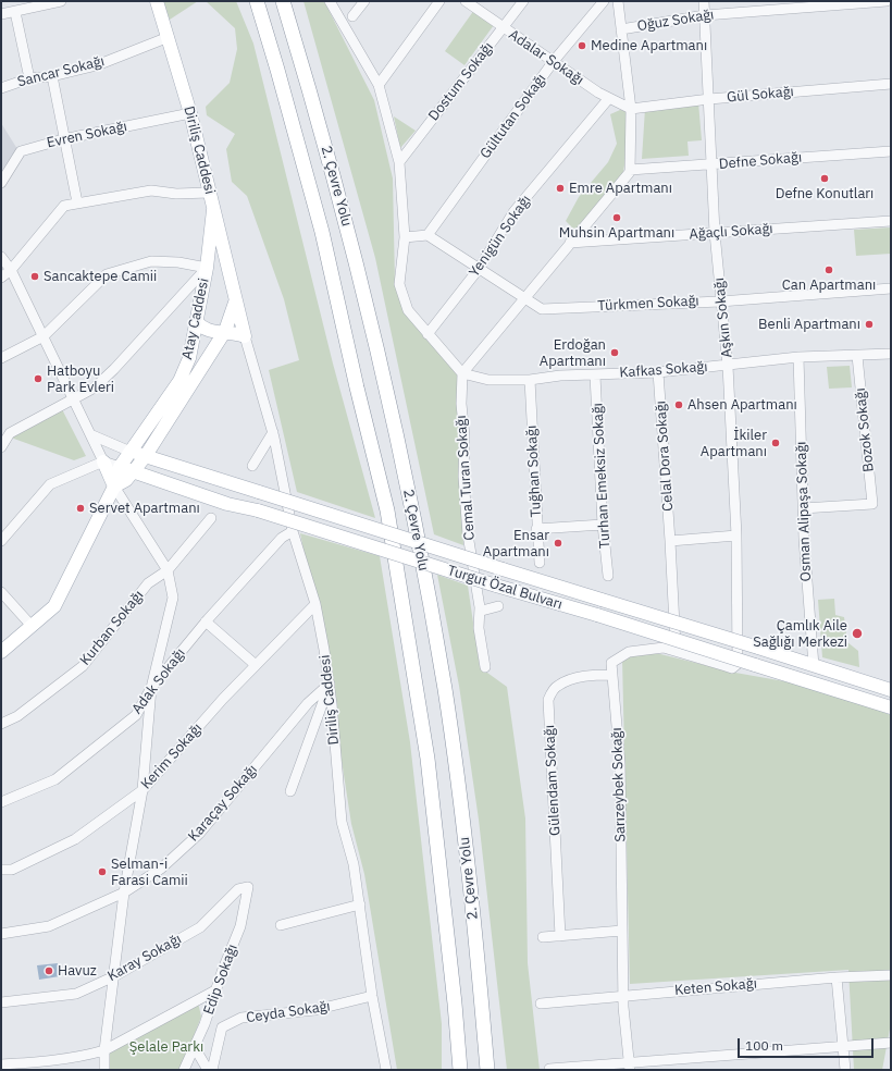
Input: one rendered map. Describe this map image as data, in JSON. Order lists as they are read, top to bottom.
{
  "streets": {
    "highway": ["2. Çevre Yolu"],
    "main road": ["Diriliş Caddesi", "Atay Caddesi", "Turgut Özal Bulvarı"],
    "street": [
      "Oğuz Sokağı",
      "Adalar Sokağı",
      "Sancar Sokağı",
      "Dostum Sokağı",
      "Gül Sokağı",
      "Gültutan Sokağı",
      "Evren Sokağı",
      "Defne Sokağı",
      "Ağaçlı Sokağı",
      "Yenigün Sokağı",
      "Türkmen Sokağı",
      "Aşkın Sokağı",
      "Kafkas Sokağı",
      "Bozok Sokağı",
      "Celal Dora Sokağı",
      "Tuğhan Sokağı",
      "Turhan Emeksiz Sokağı",
      "Cemal Turan Sokağı",
      "Osman Alipaşa Sokağı",
      "Kurban Sokağı",
      "Adak Sokağı",
      "Kerim Sokağı",
      "Gülendam Sokağı",
      "Sarızeybek Sokağı",
      "Karaçay Sokağı",
      "Karay Sokağı",
      "Edip Sokağı",
      "Keten Sokağı",
      "Ceyda Sokağı"
    ]
  },
  "crossings": [
    ["Oğuz Sokağı", "Aşkın Sokağı"],
    ["Adalar Sokağı", "Dostum Sokağı"],
    ["Adalar Sokağı", "Gül Sokağı"],
    ["Adalar Sokağı", "Gültutan Sokağı"],
    ["Adalar Sokağı", "Yenigün Sokağı"],
    ["Sancar Sokağı", "Diriliş Caddesi"],
    ["Gül Sokağı", "Aşkın Sokağı"],
    ["Gültutan Sokağı", "Türkmen Sokağı"],
    ["Evren Sokağı", "Diriliş Caddesi"],
    ["Diriliş Caddesi", "Atay Caddesi"],
    ["Diriliş Caddesi", "Adak Sokağı"],
    ["Diriliş Caddesi", "Kerim Sokağı"],
    ["Diriliş Caddesi", "Karaçay Sokağı"],
    ["Diriliş Caddesi", "Ceyda Sokağı"],
    ["Defne Sokağı", "Aşkın Sokağı"],
    ["Ağaçlı Sokağı", "Aşkın Sokağı"],
    ["Yenigün Sokağı", "Türkmen Sokağı"],
    ["Türkmen Sokağı", "Aşkın Sokağı"],
    ["Aşkın Sokağı", "Kafkas Sokağı"],
    ["Aşkın Sokağı", "Sarızeybek Sokağı"],
    ["Atay Caddesi", "Turgut Özal Bulvarı"],
    ["Kafkas Sokağı", "Bozok Sokağı"],
    ["Kafkas Sokağı", "Celal Dora Sokağı"],
    ["Kafkas Sokağı", "Tuğhan Sokağı"],
    ["Kafkas Sokağı", "Turhan Emeksiz Sokağı"],
    ["Kafkas Sokağı", "Cemal Turan Sokağı"],
    ["Kafkas Sokağı", "Osman Alipaşa Sokağı"],
    ["Bozok Sokağı", "Osman Alipaşa Sokağı"],
    ["Celal Dora Sokağı", "Sarızeybek Sokağı"],
    ["Osman Alipaşa Sokağı", "Turgut Özal Bulvarı"],
    ["Gülendam Sokağı", "Sarızeybek Sokağı"],
    ["Sarızeybek Sokağı", "Keten Sokağı"],
    ["Karay Sokağı", "Edip Sokağı"]
  ],
  "parks": ["Şelale Parkı"],
  "places": [
    "Medine Apartmanı",
    "Defne Konutları",
    "Emre Apartmanı",
    "Muhsin Apartmanı",
    "Can Apartmanı",
    "Sancaktepe Camii",
    "Benli Apartmanı",
    "Erdoğan Apartmanı",
    "Hatboyu Park Evleri",
    "Ahsen Apartmanı",
    "İkiler Apartmanı",
    "Servet Apartmanı",
    "Ensar Apartmanı",
    "Çamlık Aile Sağlığı Merkezi",
    "Selman-i Farasi Camii",
    "Havuz"
  ],
  "scale_bar": "100 m"
}
